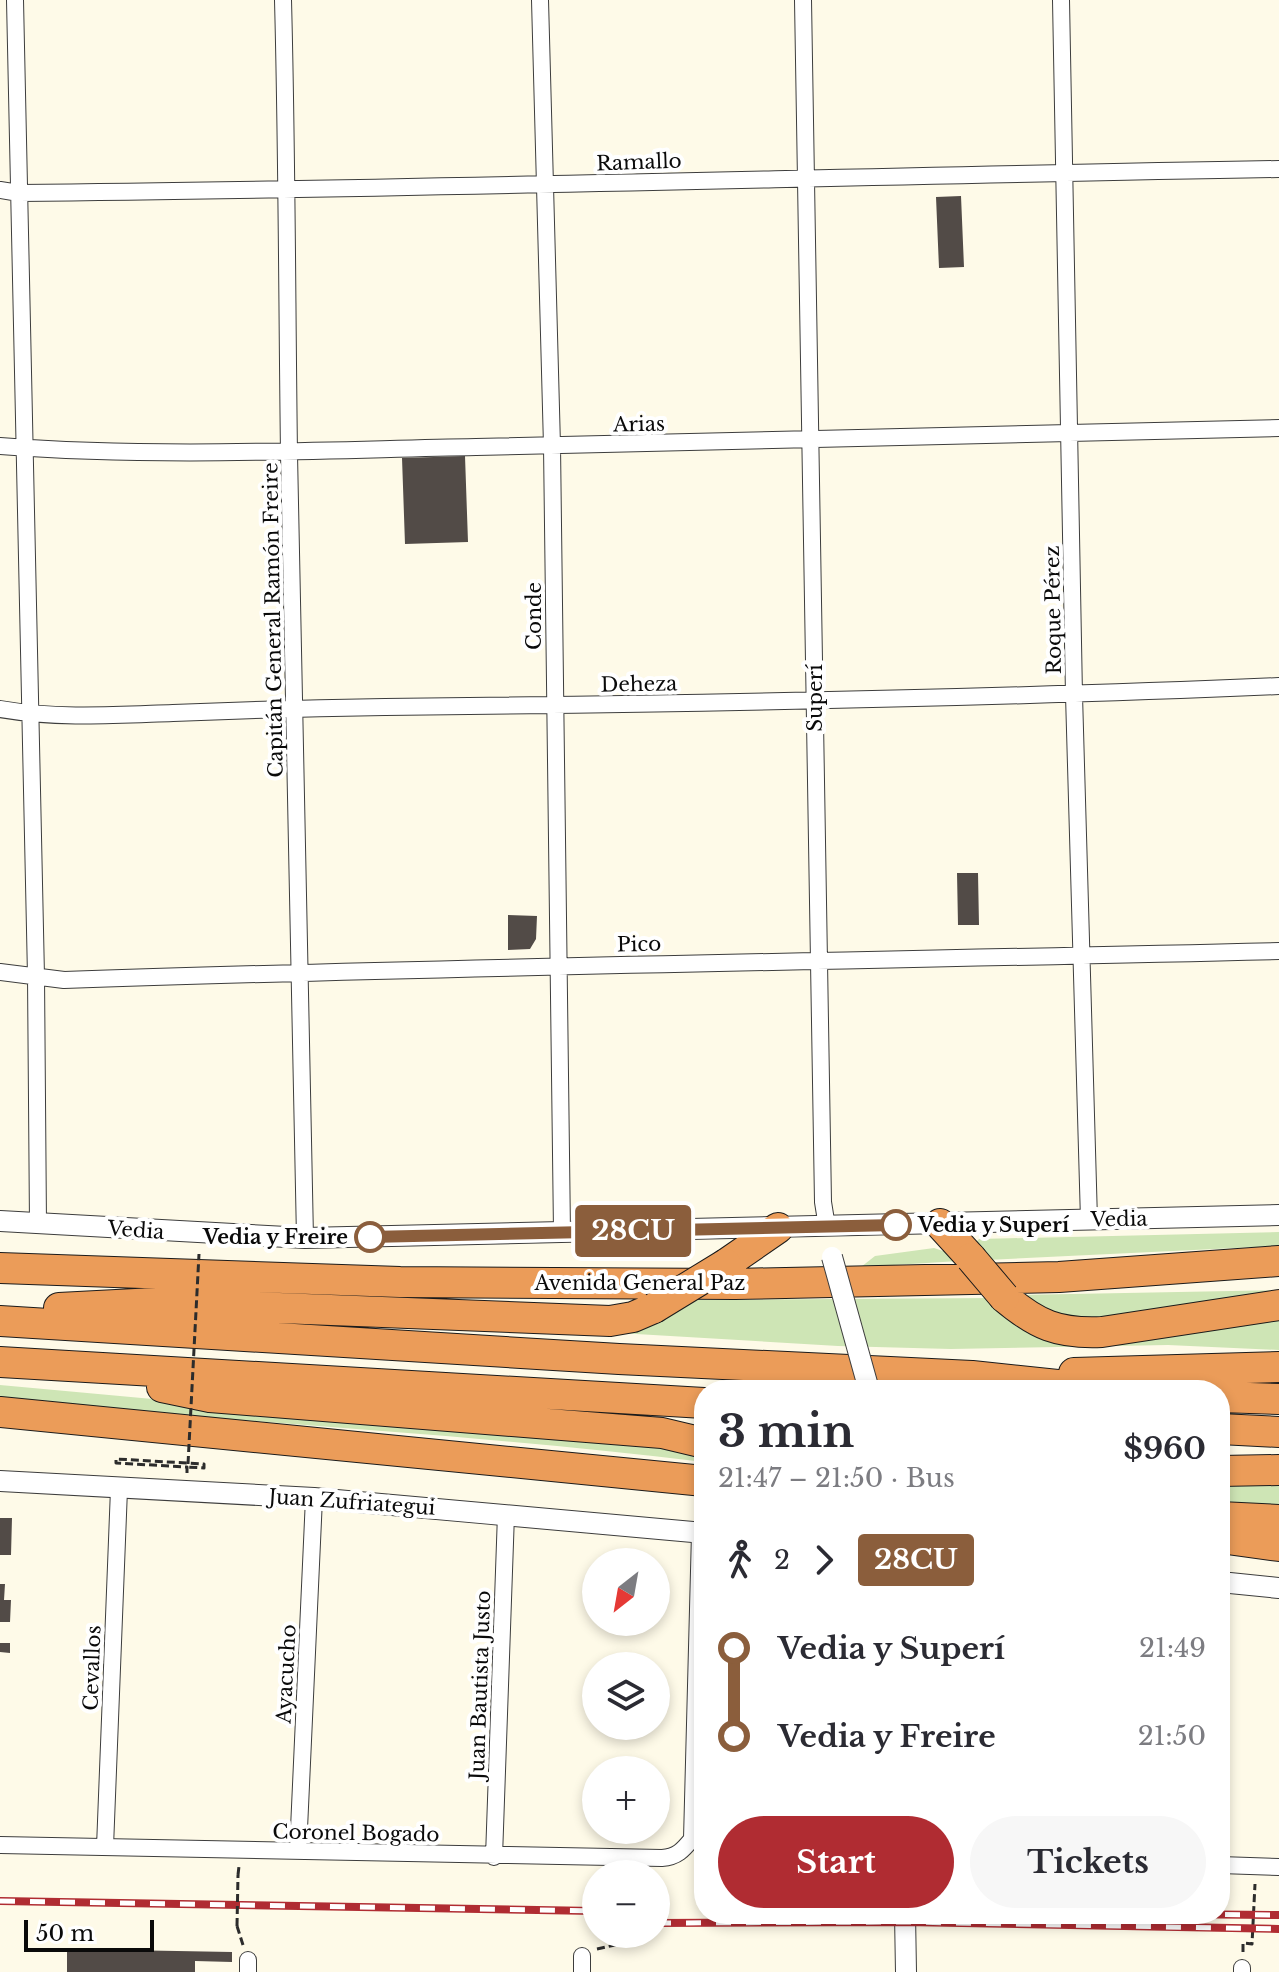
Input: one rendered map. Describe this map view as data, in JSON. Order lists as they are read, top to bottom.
{
  "streets": {
    "highway": ["Avenida General Paz"],
    "street": [
      "Ramallo",
      "Arias",
      "Roque Pérez",
      "Conde",
      "Capitán General Ramón Freire",
      "Deheza",
      "Superí",
      "Pico",
      "Vedia",
      "Juan Zufriategui",
      "Cevallos",
      "Ayacucho",
      "Juan Bautista Justo",
      "Coronel Bogado"
    ]
  },
  "crossings": [
    ["Ramallo", "Roque Pérez"],
    ["Ramallo", "Conde"],
    ["Ramallo", "Capitán General Ramón Freire"],
    ["Ramallo", "Superí"],
    ["Arias", "Roque Pérez"],
    ["Arias", "Conde"],
    ["Arias", "Capitán General Ramón Freire"],
    ["Arias", "Superí"],
    ["Roque Pérez", "Deheza"],
    ["Roque Pérez", "Pico"],
    ["Roque Pérez", "Vedia"],
    ["Conde", "Deheza"],
    ["Conde", "Pico"],
    ["Conde", "Vedia"],
    ["Capitán General Ramón Freire", "Deheza"],
    ["Capitán General Ramón Freire", "Pico"],
    ["Capitán General Ramón Freire", "Vedia"],
    ["Deheza", "Superí"],
    ["Superí", "Pico"],
    ["Superí", "Vedia"],
    ["Juan Zufriategui", "Cevallos"],
    ["Juan Zufriategui", "Ayacucho"],
    ["Juan Zufriategui", "Juan Bautista Justo"],
    ["Cevallos", "Coronel Bogado"],
    ["Ayacucho", "Coronel Bogado"],
    ["Juan Bautista Justo", "Coronel Bogado"]
  ],
  "places": ["Vedia y Superí", "Vedia y Freire"],
  "lines": ["bus line 28CU"],
  "scale_bar": "50 m",
  "north": "bottom left",
  "page": {
    "on_map": "28CU",
    "heading": ["3 min", "21:47 – 21:50 · Bus", "$960"],
    "legs": ["2", "28CU"],
    "map_buttons": ["+", "−"],
    "list": [
      {
        "name": "Vedia y Superí",
        "value": "21:49"
      },
      {
        "name": "Vedia y Freire",
        "value": "21:50"
      }
    ],
    "buttons": ["Start", "Tickets"],
    "scale": "50 m"
  }
}
